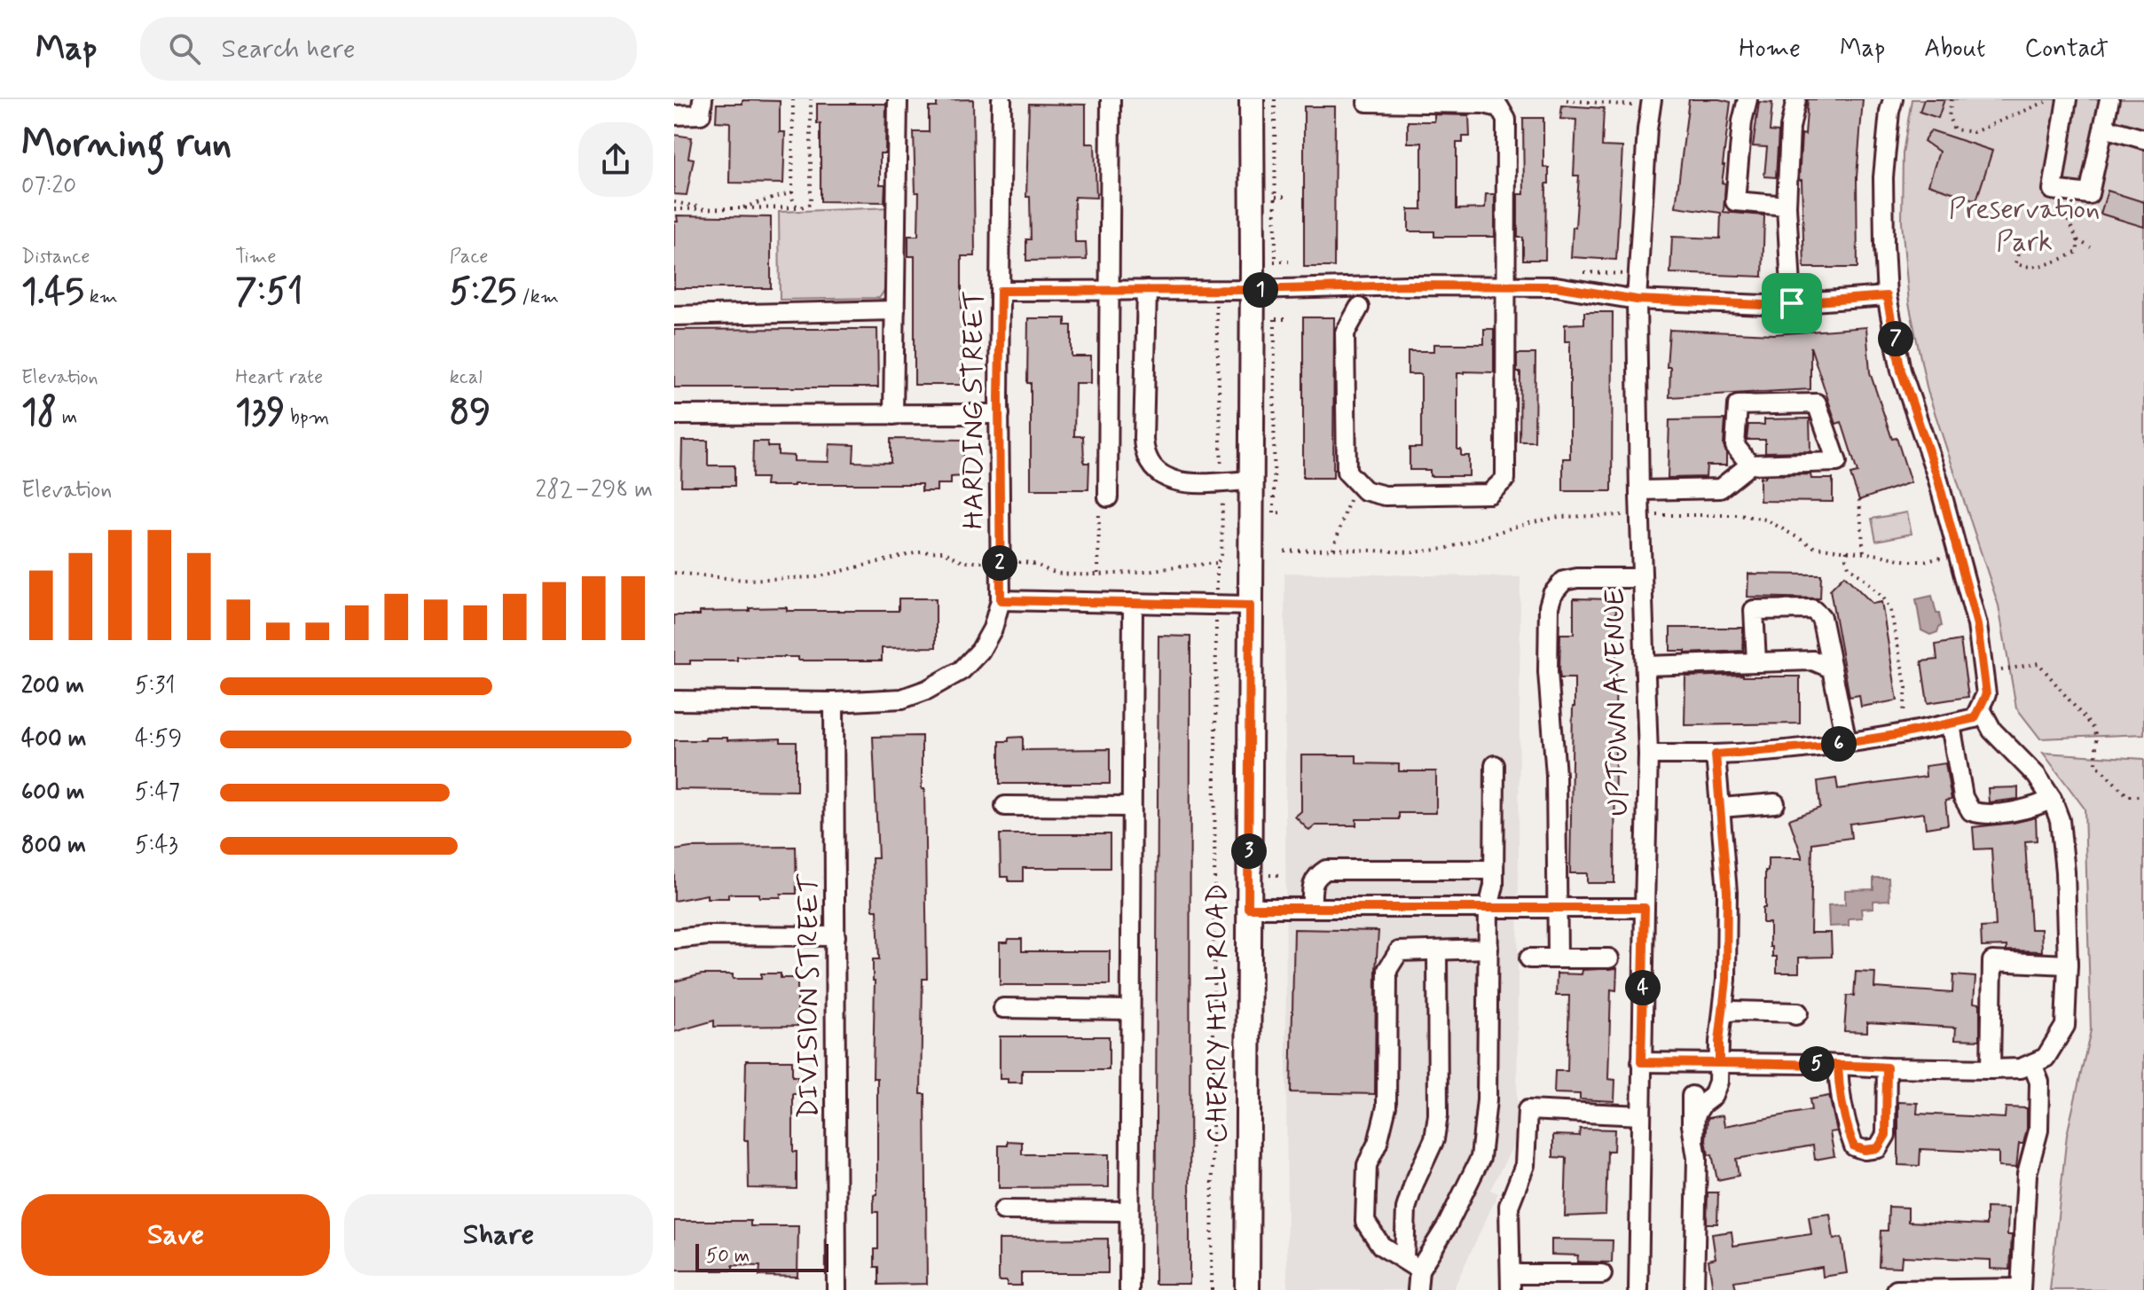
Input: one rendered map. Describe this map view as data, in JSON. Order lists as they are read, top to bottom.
{
  "streets": {
    "main road": ["CHERRY HILL ROAD"],
    "street": ["HARDING STREET", "UPTOWN AVENUE", "DIVISION STREET"]
  },
  "crossings": [
    ["HARDING STREET", "DIVISION STREET"]
  ],
  "parks": ["Preservation Park"],
  "scale_bar": "50 m",
  "page": {
    "header": "Map",
    "search": "Search here",
    "nav": [
      "Home",
      "Map",
      "About",
      "Contact"
    ],
    "heading": ["Morning run", "07:20"],
    "stats": [
      ["Distance", "1.45 km"],
      ["Time", "7:51"],
      ["Pace", "5:25 /km"],
      ["Elevation", "18 m"],
      ["Heart rate", "139 bpm"],
      ["kcal", "89"]
    ],
    "pins": [
      "1",
      "7",
      "2",
      "6",
      "3",
      "4",
      "5"
    ],
    "chart": ["Elevation", "282–298 m"],
    "list": [
      {
        "name": "200 m",
        "note": "5:31"
      },
      {
        "name": "400 m",
        "note": "4:59"
      },
      {
        "name": "600 m",
        "note": "5:47"
      },
      {
        "name": "800 m",
        "note": "5:43"
      }
    ],
    "buttons": ["Save", "Share"],
    "scale": "50 m"
  }
}
